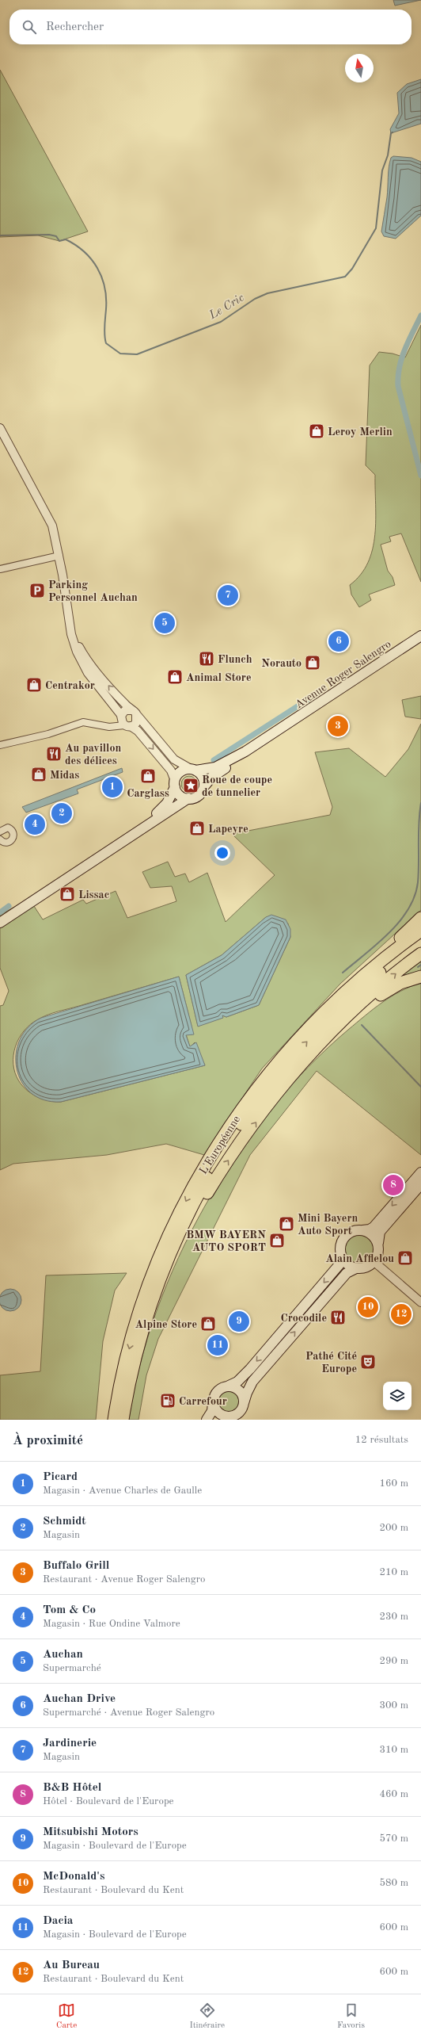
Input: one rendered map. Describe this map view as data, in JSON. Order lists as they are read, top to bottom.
{
  "streets": {
    "highway": ["L'Européenne"],
    "main road": ["Avenue Roger Salengro"]
  },
  "water": ["Le Cric"],
  "places": {
    "shop": [
      "Leroy Merlin",
      "Norauto",
      "Animal Store",
      "Centrakor",
      "Midas",
      "Carglass",
      "Lapeyre",
      "Lissac",
      "Mini Bayern Auto Sport",
      "BMW BAYERN AUTO SPORT",
      "Alain Afflelou",
      "Alpine Store"
    ],
    "parking": ["Parking Personnel Auchan"],
    "restaurant": ["Flunch", "Au pavillon des délices", "Crocodile"],
    "place": ["Roue de coupe de tunnelier"],
    "theatre": ["Pathé Cité Europe"],
    "fuel station": ["Carrefour"]
  },
  "north": "top",
  "page": {
    "search": "Rechercher",
    "pins": [
      "7",
      "5",
      "6",
      "3",
      "1",
      "2",
      "4",
      "8",
      "10",
      "12",
      "9",
      "11"
    ],
    "heading": ["À proximité", "12 résultats"],
    "list": [
      {
        "mark": "1",
        "name": "Picard",
        "note": "Magasin · Avenue Charles de Gaulle",
        "value": "160 m"
      },
      {
        "mark": "2",
        "name": "Schmidt",
        "note": "Magasin",
        "value": "200 m"
      },
      {
        "mark": "3",
        "name": "Buffalo Grill",
        "note": "Restaurant · Avenue Roger Salengro",
        "value": "210 m"
      },
      {
        "mark": "4",
        "name": "Tom & Co",
        "note": "Magasin · Rue Ondine Valmore",
        "value": "230 m"
      },
      {
        "mark": "5",
        "name": "Auchan",
        "note": "Supermarché",
        "value": "290 m"
      },
      {
        "mark": "6",
        "name": "Auchan Drive",
        "note": "Supermarché · Avenue Roger Salengro",
        "value": "300 m"
      },
      {
        "mark": "7",
        "name": "Jardinerie",
        "note": "Magasin",
        "value": "310 m"
      },
      {
        "mark": "8",
        "name": "B&B Hôtel",
        "note": "Hôtel · Boulevard de l'Europe",
        "value": "460 m"
      },
      {
        "mark": "9",
        "name": "Mitsubishi Motors",
        "note": "Magasin · Boulevard de l'Europe",
        "value": "570 m"
      },
      {
        "mark": "10",
        "name": "McDonald's",
        "note": "Restaurant · Boulevard du Kent",
        "value": "580 m"
      },
      {
        "mark": "11",
        "name": "Dacia",
        "note": "Magasin · Boulevard de l'Europe",
        "value": "600 m"
      },
      {
        "mark": "12",
        "name": "Au Bureau",
        "note": "Restaurant · Boulevard du Kent",
        "value": "600 m"
      }
    ],
    "nav": ["Carte", "Itinéraire", "Favoris"]
  }
}
